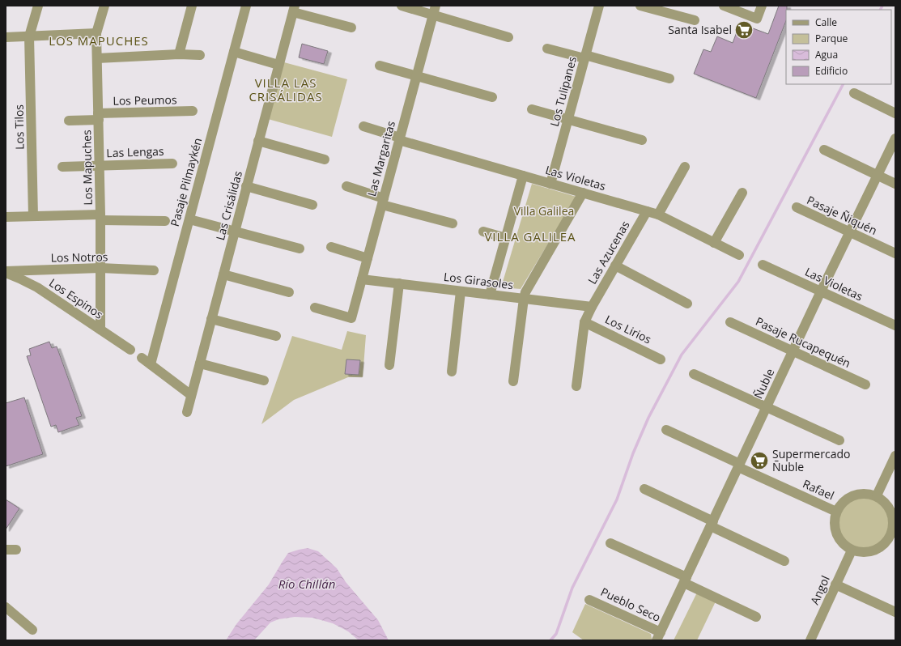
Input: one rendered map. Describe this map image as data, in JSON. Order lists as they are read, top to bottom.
{
  "streets": {
    "street": [
      "Los Tulipanes",
      "Los Peumos",
      "Los Tilos",
      "Las Lengas",
      "Las Margaritas",
      "Los Mapuches",
      "Las Violetas",
      "Pasaje Pilmaykén",
      "Las Crisálidas",
      "Pasaje Ñiquén",
      "Las Azucenas",
      "Los Notros",
      "Los Girasoles",
      "Los Espinos",
      "Los Lirios",
      "Pasaje Rucapequén",
      "Ñuble",
      "Rafael",
      "Angol",
      "Pueblo Seco"
    ]
  },
  "crossings": [
    ["Los Tulipanes", "Las Violetas"],
    ["Los Peumos", "Los Mapuches"],
    ["Las Lengas", "Los Mapuches"],
    ["Las Margaritas", "Las Violetas"],
    ["Las Margaritas", "Los Girasoles"],
    ["Los Mapuches", "Los Notros"],
    ["Los Mapuches", "Los Espinos"],
    ["Las Violetas", "Las Azucenas"],
    ["Las Violetas", "Ñuble"],
    ["Pasaje Ñiquén", "Ñuble"],
    ["Las Azucenas", "Los Girasoles"],
    ["Las Azucenas", "Los Lirios"],
    ["Los Notros", "Los Espinos"],
    ["Pasaje Rucapequén", "Ñuble"],
    ["Ñuble", "Rafael"],
    ["Ñuble", "Pueblo Seco"],
    ["Rafael", "Angol"]
  ],
  "districts": ["LOS MAPUCHES", "VILLA LAS CRISÁLIDAS", "VILLA GALILEA"],
  "water": ["Río Chillán"],
  "parks": ["Villa Galilea"],
  "places": {
    "supermarket": ["Santa Isabel", "Supermercado Ñuble"]
  },
  "legend": [
    "Calle",
    "Parque",
    "Agua",
    "Edificio"
  ]
}
